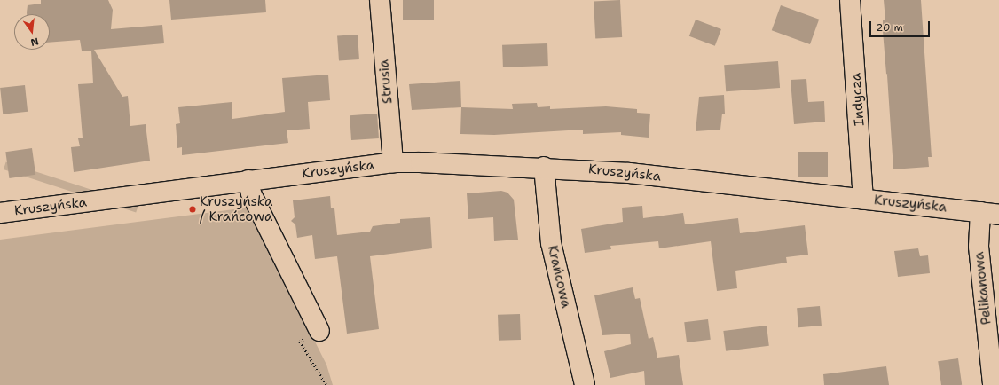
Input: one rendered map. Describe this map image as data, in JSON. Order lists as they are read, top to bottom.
{
  "streets": {
    "street": [
      "Strusia",
      "Indycza",
      "Kruszyńska",
      "Krańcowa",
      "Pelikanowa"
    ]
  },
  "crossings": [
    ["Strusia", "Kruszyńska"],
    ["Indycza", "Kruszyńska"],
    ["Kruszyńska", "Krańcowa"],
    ["Kruszyńska", "Pelikanowa"]
  ],
  "places": ["Kruszyńska / Krańcowa"],
  "scale_bar": "20 m",
  "north": "bottom"
}
